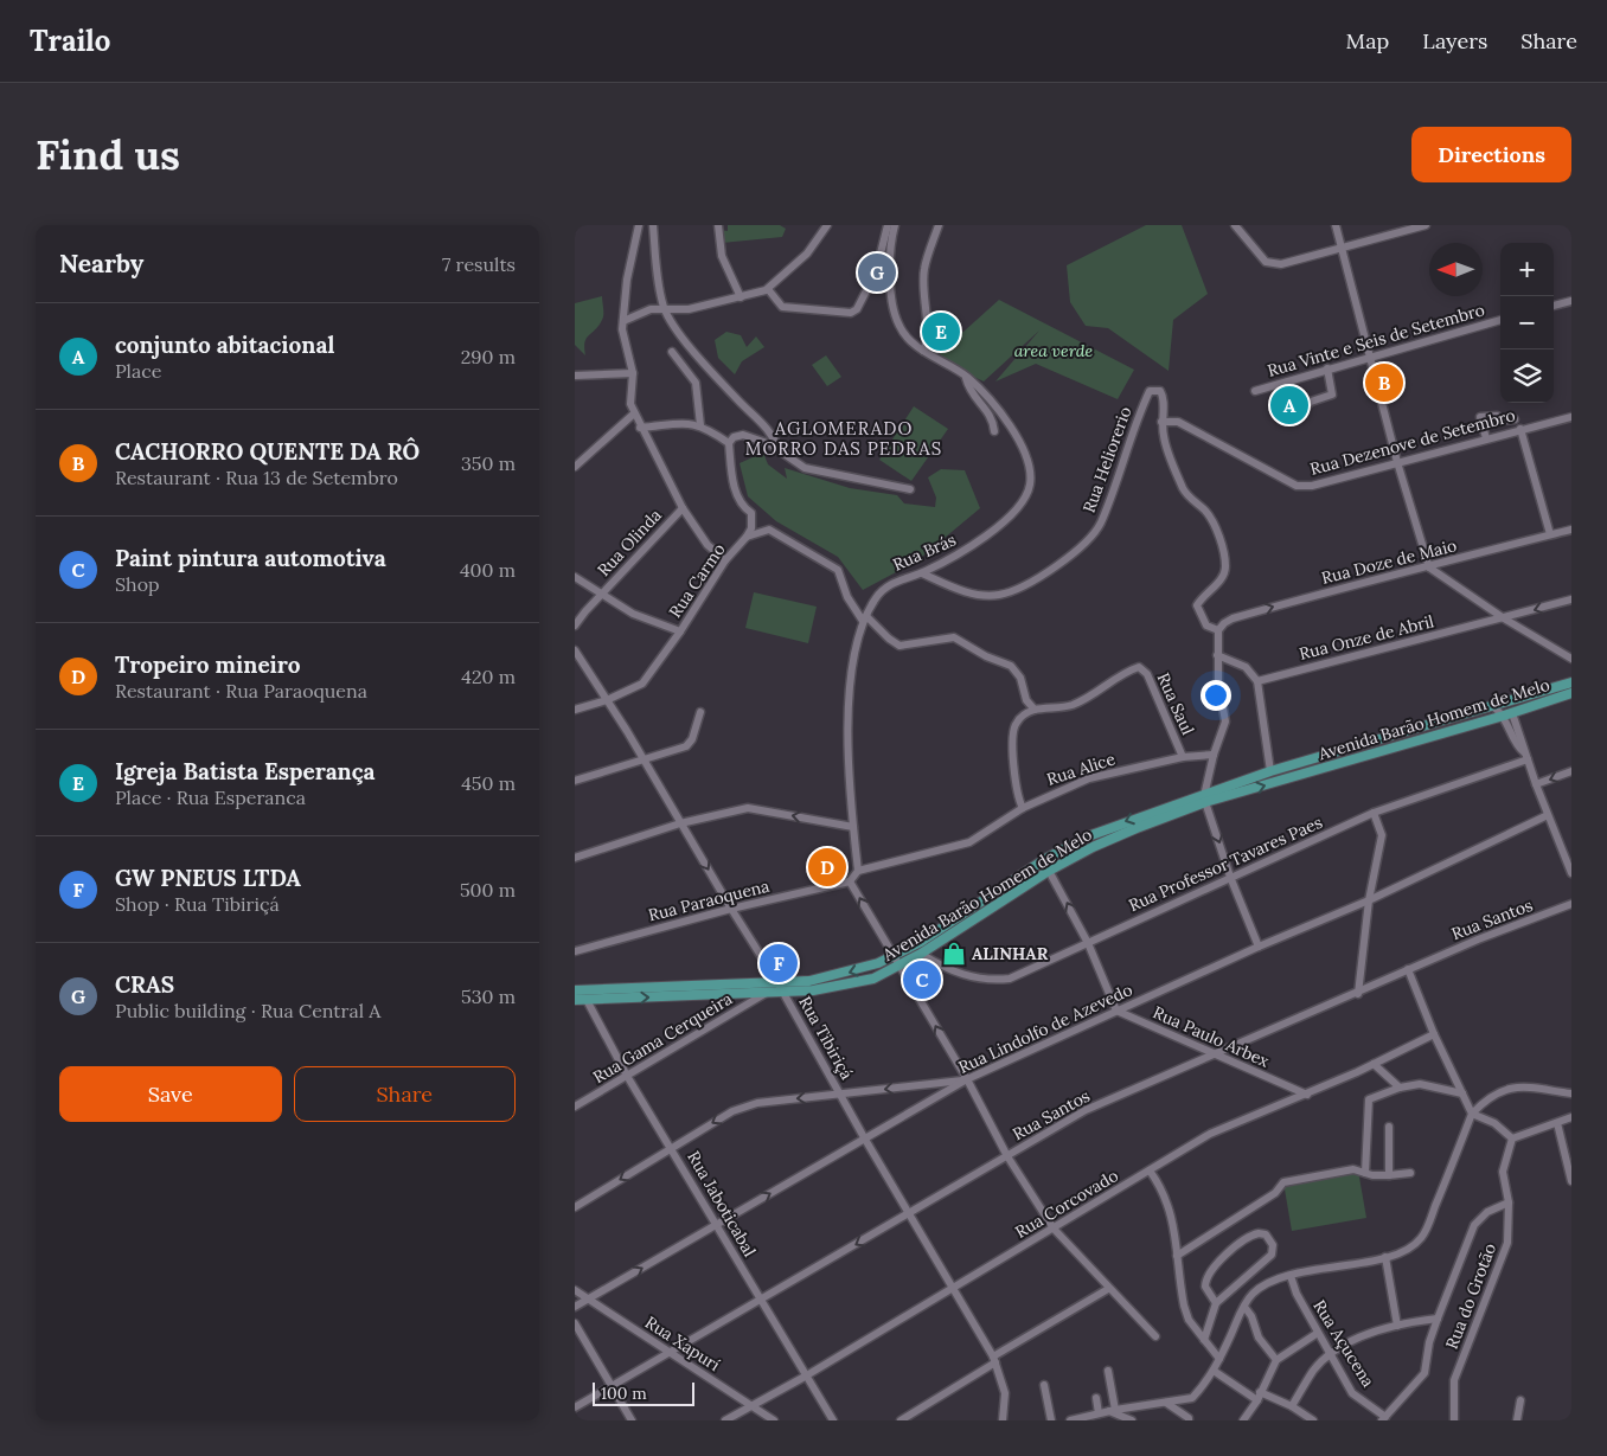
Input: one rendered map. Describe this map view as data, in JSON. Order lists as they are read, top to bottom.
{
  "streets": {
    "main road": ["Avenida Barão Homem de Melo"],
    "street": [
      "Rua Vinte e Seis de Setembro",
      "Rua Dezenove de Setembro",
      "Rua Heliorerio",
      "Rua Olinda",
      "Rua Brás",
      "Rua Doze de Maio",
      "Rua Carmo",
      "Rua Onze de Abril",
      "Rua Saul",
      "Rua Alice",
      "Rua Professor Tavares Paes",
      "Rua Paraoquena",
      "Rua Santos",
      "Rua Lindolfo de Azevedo",
      "Rua Paulo Arbex",
      "Rua Gama Cerqueira",
      "Rua Tibiriçá",
      "Rua Jaboticabal",
      "Rua Corcovado",
      "Rua do Grotão",
      "Rua Xapurí",
      "Rua Açucena"
    ]
  },
  "crossings": [
    ["Rua Dezenove de Setembro", "Rua Heliorerio"],
    ["Rua Heliorerio", "Rua Brás"],
    ["Rua Brás", "Rua Carmo"],
    ["Rua Brás", "Rua Alice"],
    ["Rua Carmo", "Rua Saul"],
    ["Rua Carmo", "Rua Tibiriçá"],
    ["Rua Saul", "Rua Alice"],
    ["Avenida Barão Homem de Melo", "Rua Professor Tavares Paes"],
    ["Avenida Barão Homem de Melo", "Rua Gama Cerqueira"],
    ["Avenida Barão Homem de Melo", "Rua Tibiriçá"],
    ["Avenida Barão Homem de Melo", "Rua Jaboticabal"],
    ["Rua Paraoquena", "Rua Tibiriçá"],
    ["Rua Santos", "Rua Paulo Arbex"],
    ["Rua Santos", "Rua Tibiriçá"],
    ["Rua Santos", "Rua Jaboticabal"],
    ["Rua Santos", "Rua Xapurí"],
    ["Rua Lindolfo de Azevedo", "Rua Paulo Arbex"],
    ["Rua Lindolfo de Azevedo", "Rua Tibiriçá"],
    ["Rua Lindolfo de Azevedo", "Rua Jaboticabal"],
    ["Rua Lindolfo de Azevedo", "Rua Xapurí"],
    ["Rua Paulo Arbex", "Rua Corcovado"],
    ["Rua Gama Cerqueira", "Rua Jaboticabal"],
    ["Rua Tibiriçá", "Rua Corcovado"],
    ["Rua Jaboticabal", "Rua Corcovado"],
    ["Rua Corcovado", "Rua Xapurí"]
  ],
  "one_way": ["Rua Doze de Maio"],
  "districts": ["AGLOMERADO MORRO DAS PEDRAS"],
  "parks": ["area verde"],
  "places": {
    "shop": ["ALINHAR"]
  },
  "scale_bar": "100 m",
  "north": "left",
  "page": {
    "header": "Trailo",
    "nav": ["Map", "Layers", "Share"],
    "buttons": [
      "Directions",
      ["Save", "Share"]
    ],
    "title": "Find us",
    "heading": ["Nearby", "7 results"],
    "map_buttons": ["+", "−"],
    "pins": [
      "G",
      "E",
      "B",
      "A",
      "D",
      "F",
      "C"
    ],
    "list": [
      {
        "mark": "A",
        "name": "conjunto abitacional",
        "note": "Place",
        "value": "290 m"
      },
      {
        "mark": "B",
        "name": "CACHORRO QUENTE DA RÔ",
        "note": "Restaurant · Rua 13 de Setembro",
        "value": "350 m"
      },
      {
        "mark": "C",
        "name": "Paint pintura automotiva",
        "note": "Shop",
        "value": "400 m"
      },
      {
        "mark": "D",
        "name": "Tropeiro mineiro",
        "note": "Restaurant · Rua Paraoquena",
        "value": "420 m"
      },
      {
        "mark": "E",
        "name": "Igreja Batista Esperança",
        "note": "Place · Rua Esperanca",
        "value": "450 m"
      },
      {
        "mark": "F",
        "name": "GW PNEUS LTDA",
        "note": "Shop · Rua Tibiriçá",
        "value": "500 m"
      },
      {
        "mark": "G",
        "name": "CRAS",
        "note": "Public building · Rua Central A",
        "value": "530 m"
      }
    ],
    "scale": "100 m"
  }
}
